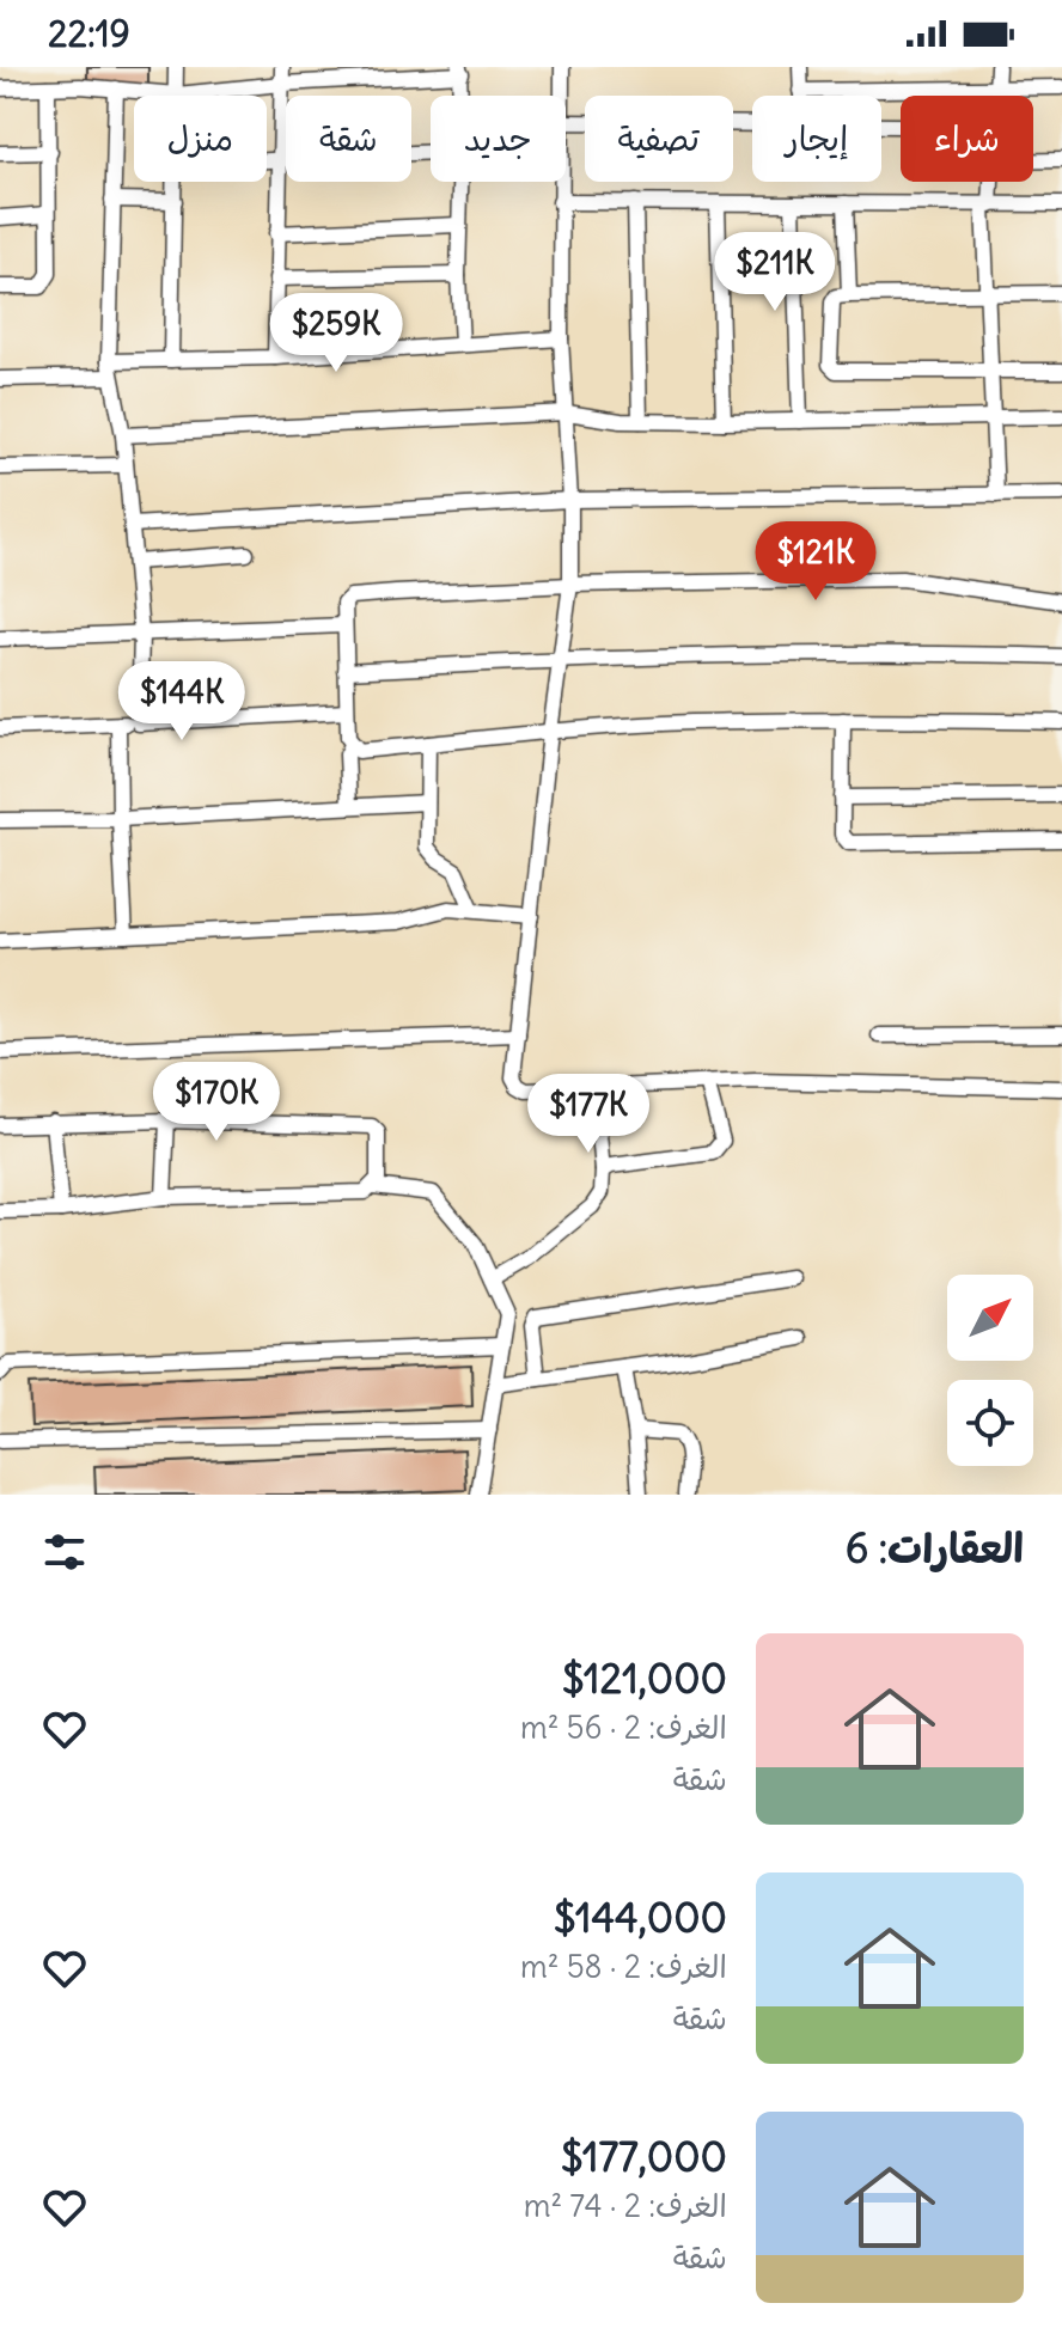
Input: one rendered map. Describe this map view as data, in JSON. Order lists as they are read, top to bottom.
{
  "north": "top right",
  "page": {
    "status": "22:19",
    "chip": [
      "شراء",
      "إيجار",
      "تصفية",
      "جديد",
      "شقة",
      "منزل"
    ],
    "price": [
      "$211K",
      "$259K",
      "$121K",
      "$144K",
      "$170K",
      "$177K"
    ],
    "heading": "العقارات: 6",
    "list": [
      {
        "name": "$121,000",
        "note": "الغرف: 2 · 56 m² · شقة"
      },
      {
        "name": "$144,000",
        "note": "الغرف: 2 · 58 m² · شقة"
      },
      {
        "name": "$177,000",
        "note": "الغرف: 2 · 74 m² · شقة"
      }
    ]
  }
}
